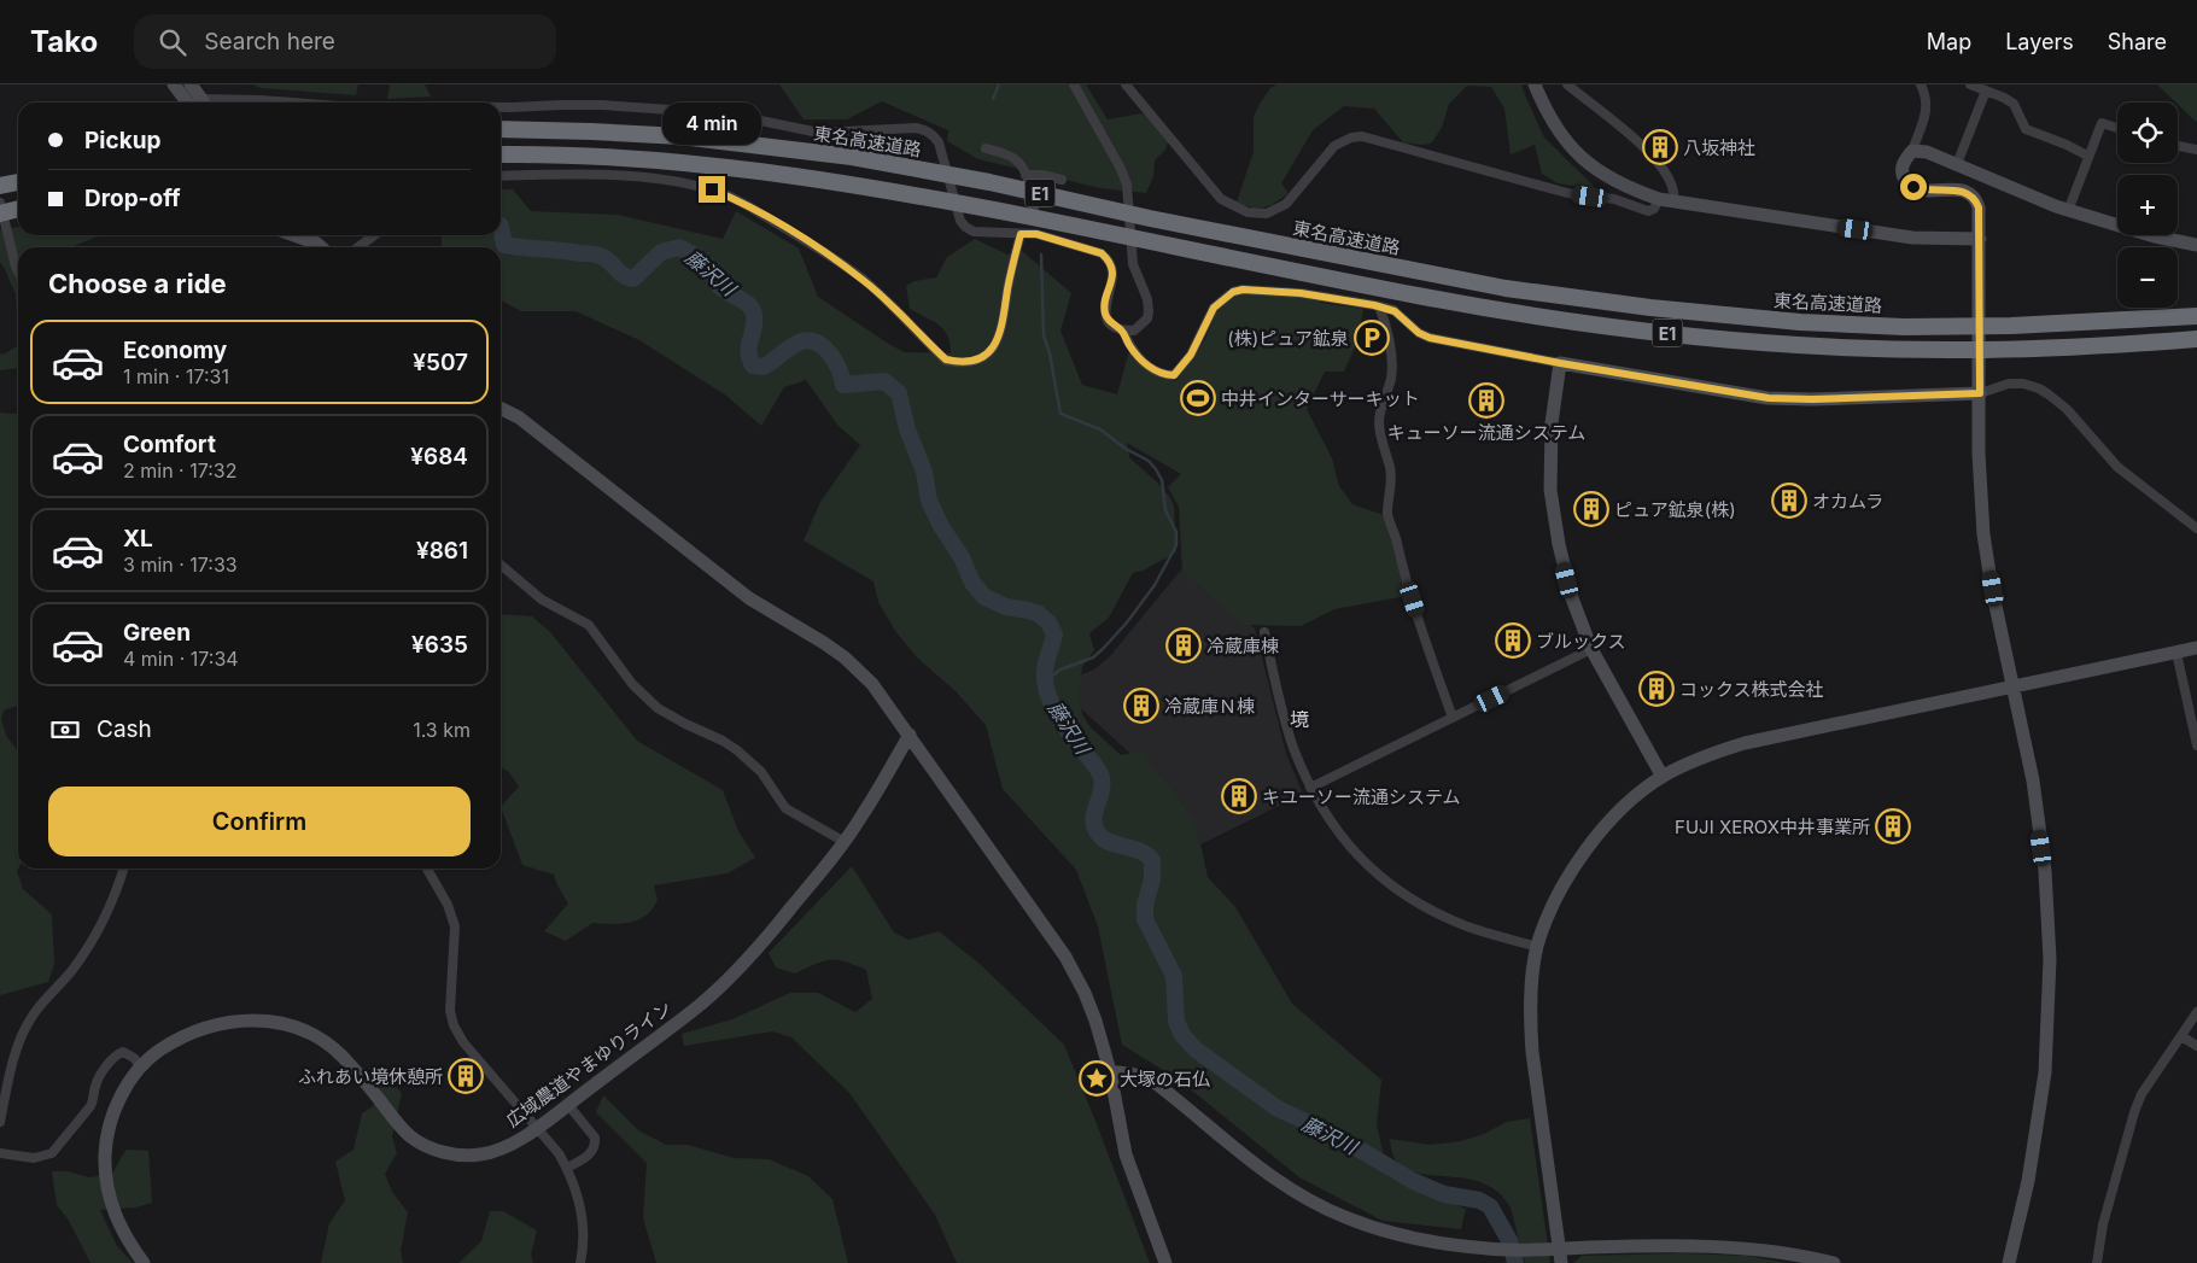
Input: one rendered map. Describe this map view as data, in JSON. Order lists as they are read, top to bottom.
{
  "streets": {
    "highway": ["東名高速道路", "E1"],
    "street": ["広域農道やまゆりライン"]
  },
  "districts": ["境"],
  "water": ["藤沢川"],
  "places": {
    "building": [
      "八坂神社",
      "キューソー流通システム",
      "オカムラ",
      "ピュア鉱泉(株)",
      "ブルックス",
      "冷蔵庫棟",
      "コックス株式会社",
      "冷蔵庫Ｎ棟",
      "キユーソー流通システム",
      "FUJI XEROX中井事業所",
      "ふれあい境休憩所"
    ],
    "parking": ["(株)ピュア鉱泉"],
    "sports": ["中井インターサーキット"],
    "place": ["大塚の石仏"]
  },
  "page": {
    "header": "Tako",
    "search": "Search here",
    "nav": ["Map", "Layers", "Share"],
    "map_buttons": ["+", "−"],
    "bubble": "4 min",
    "banner": ["Pickup", "Drop-off"],
    "heading": "Choose a ride",
    "list": [
      {
        "name": "Economy",
        "note": "1 min · 17:31",
        "value": "¥507"
      },
      {
        "name": "Comfort",
        "note": "2 min · 17:32",
        "value": "¥684"
      },
      {
        "name": "XL",
        "note": "3 min · 17:33",
        "value": "¥861"
      },
      {
        "name": "Green",
        "note": "4 min · 17:34",
        "value": "¥635"
      }
    ],
    "pay": ["Cash", "1.3 km"],
    "buttons": "Confirm"
  }
}
